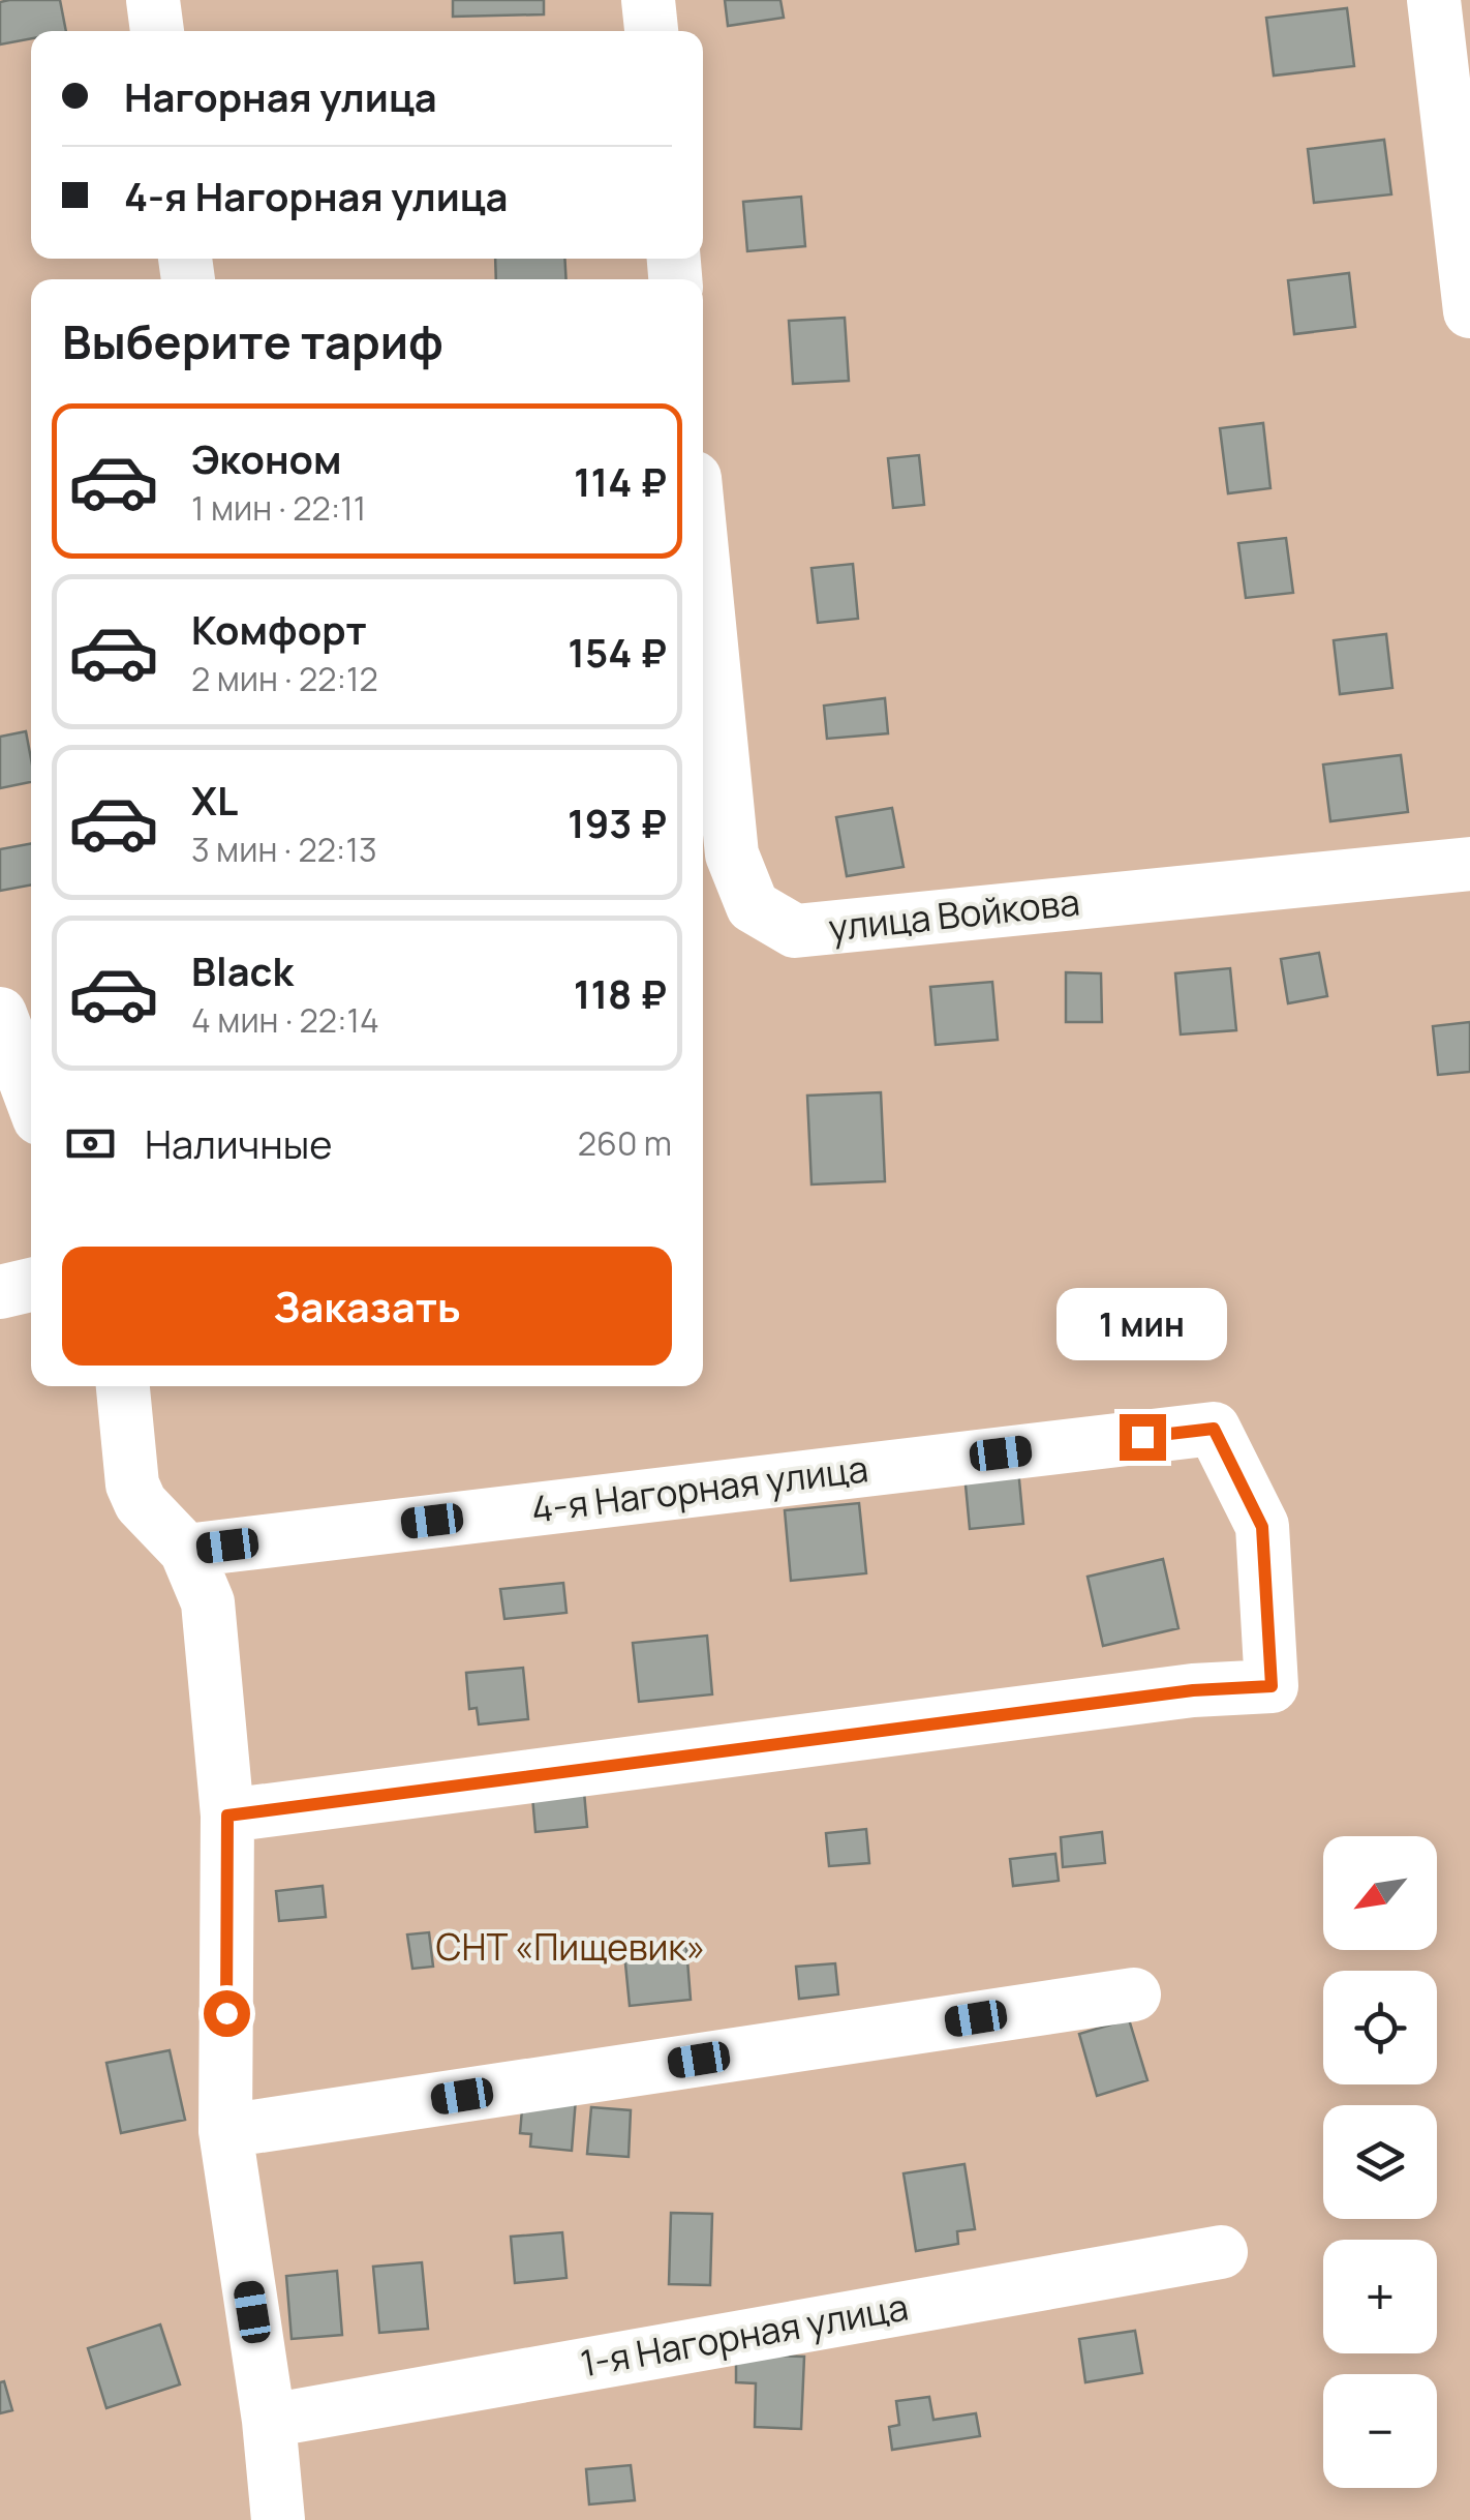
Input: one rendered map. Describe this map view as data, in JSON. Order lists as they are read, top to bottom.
{
  "streets": {
    "street": ["улица Войкова", "4-я Нагорная улица", "1-я Нагорная улица"]
  },
  "parks": ["СНТ «Пищевик»"],
  "north": "bottom left",
  "page": {
    "banner": ["Нагорная улица", "4-я Нагорная улица"],
    "heading": "Выберите тариф",
    "list": [
      {
        "name": "Эконом",
        "note": "1 мин · 22:11",
        "value": "114 ₽"
      },
      {
        "name": "Комфорт",
        "note": "2 мин · 22:12",
        "value": "154 ₽"
      },
      {
        "name": "XL",
        "note": "3 мин · 22:13",
        "value": "193 ₽"
      },
      {
        "name": "Black",
        "note": "4 мин · 22:14",
        "value": "118 ₽"
      }
    ],
    "pay": ["Наличные", "260 m"],
    "buttons": "Заказать",
    "bubble": "1 мин",
    "map_buttons": ["+", "−"]
  }
}
